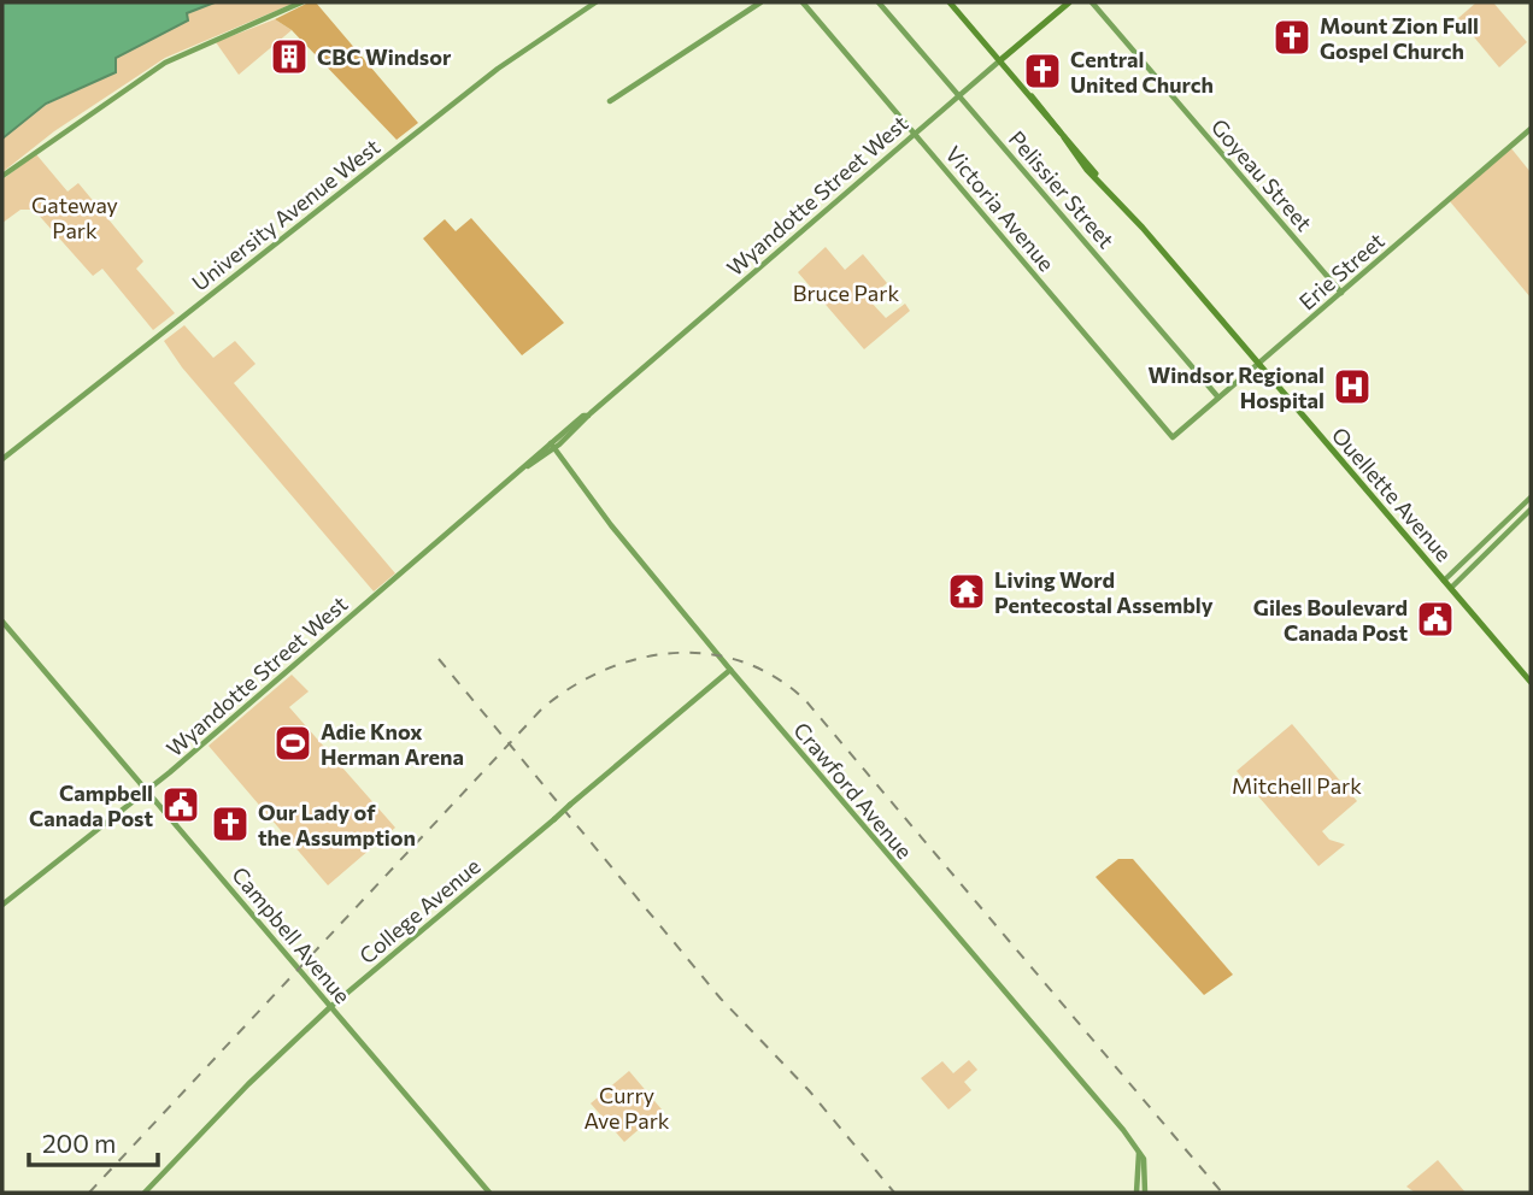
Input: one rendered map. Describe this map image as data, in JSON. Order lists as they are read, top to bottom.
{
  "streets": {
    "main road": ["Wyandotte Street West", "Ouellette Avenue"],
    "street": [
      "Goyeau Street",
      "Pelissier Street",
      "Victoria Avenue",
      "University Avenue West",
      "Erie Street",
      "Crawford Avenue",
      "College Avenue",
      "Campbell Avenue"
    ]
  },
  "crossings": [
    ["Goyeau Street", "Erie Street"],
    ["Pelissier Street", "Wyandotte Street West"],
    ["Pelissier Street", "Erie Street"],
    ["Wyandotte Street West", "Victoria Avenue"],
    ["Wyandotte Street West", "Ouellette Avenue"],
    ["Wyandotte Street West", "Crawford Avenue"],
    ["Wyandotte Street West", "Campbell Avenue"],
    ["Victoria Avenue", "Erie Street"],
    ["Erie Street", "Ouellette Avenue"],
    ["Crawford Avenue", "College Avenue"],
    ["College Avenue", "Campbell Avenue"]
  ],
  "parks": [
    "Gateway Park",
    "Bruce Park",
    "Mitchell Park",
    "Curry Ave Park"
  ],
  "places": {
    "church": ["Mount Zion Full Gospel Church", "Central United Church", "Our Lady of the Assumption"],
    "building": ["CBC Windsor"],
    "hospital": ["Windsor Regional Hospital"],
    "temple": ["Living Word Pentecostal Assembly"],
    "public building": ["Giles Boulevard Canada Post", "Campbell Canada Post"],
    "sports": ["Adie Knox Herman Arena"]
  },
  "scale_bar": "200 m"
}
